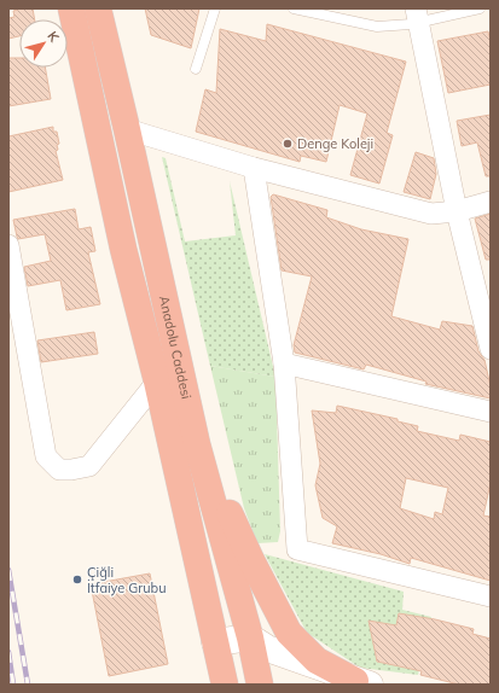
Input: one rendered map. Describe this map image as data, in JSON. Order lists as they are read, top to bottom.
{
  "streets": {
    "highway": ["Anadolu Caddesi"]
  },
  "places": ["Denge Koleji", "Çiğli İtfaiye Grubu"],
  "north": "top right"
}
